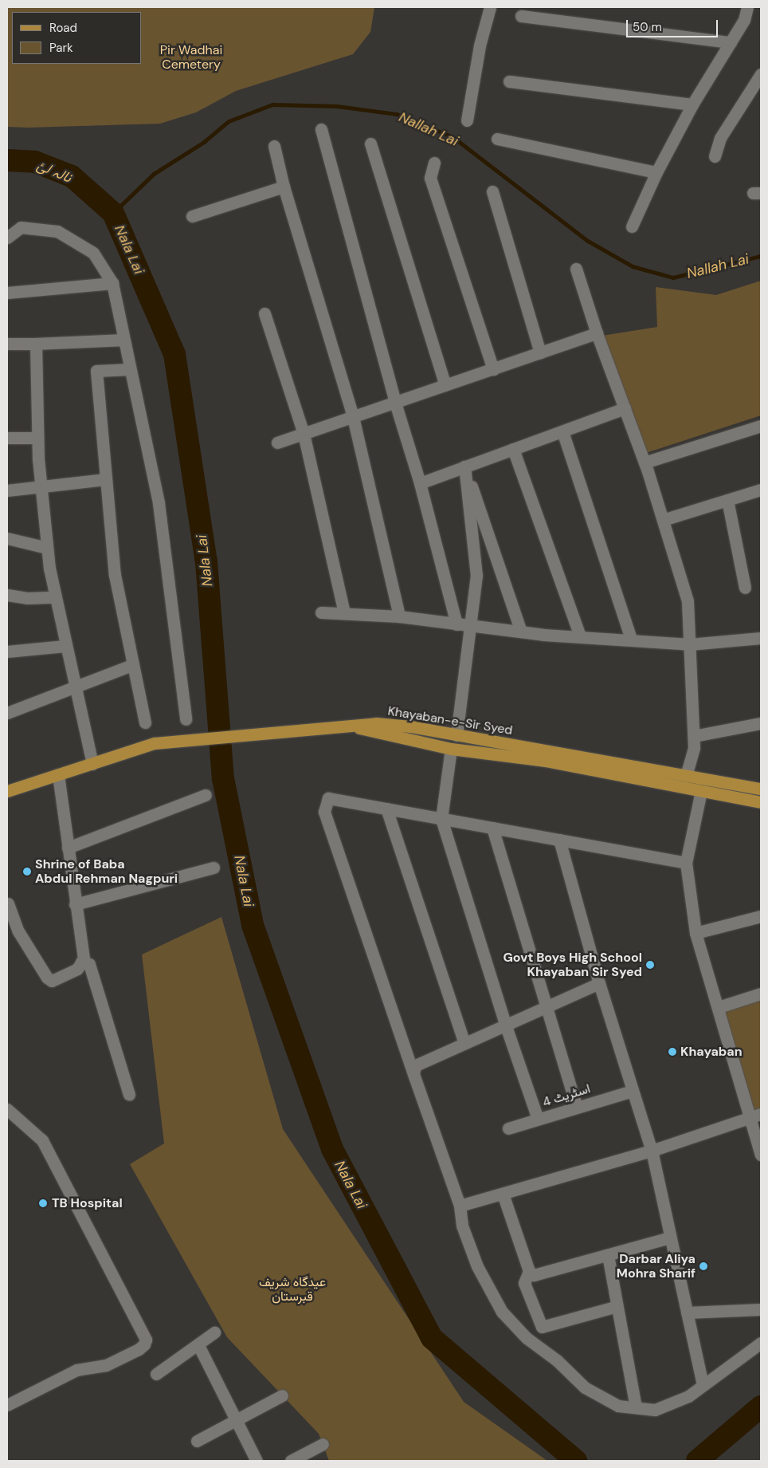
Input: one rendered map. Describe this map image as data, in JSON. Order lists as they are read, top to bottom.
{
  "streets": {
    "main road": ["Khayaban-e-Sir Syed"],
    "street": ["اسٹریٹ 4"]
  },
  "water": ["Nallah Lai", "نالہ لئ", "Nala Lai"],
  "parks": ["Pir Wadhai Cemetery", "عیدگاہ شریف قبرستان"],
  "places": [
    "Shrine of Baba Abdul Rehman Nagpuri",
    "Govt Boys High School Khayaban Sir Syed",
    "Khayaban",
    "TB Hospital",
    "Darbar Aliya Mohra Sharif"
  ],
  "legend": ["Road", "Park"],
  "scale_bar": "50 m"
}
